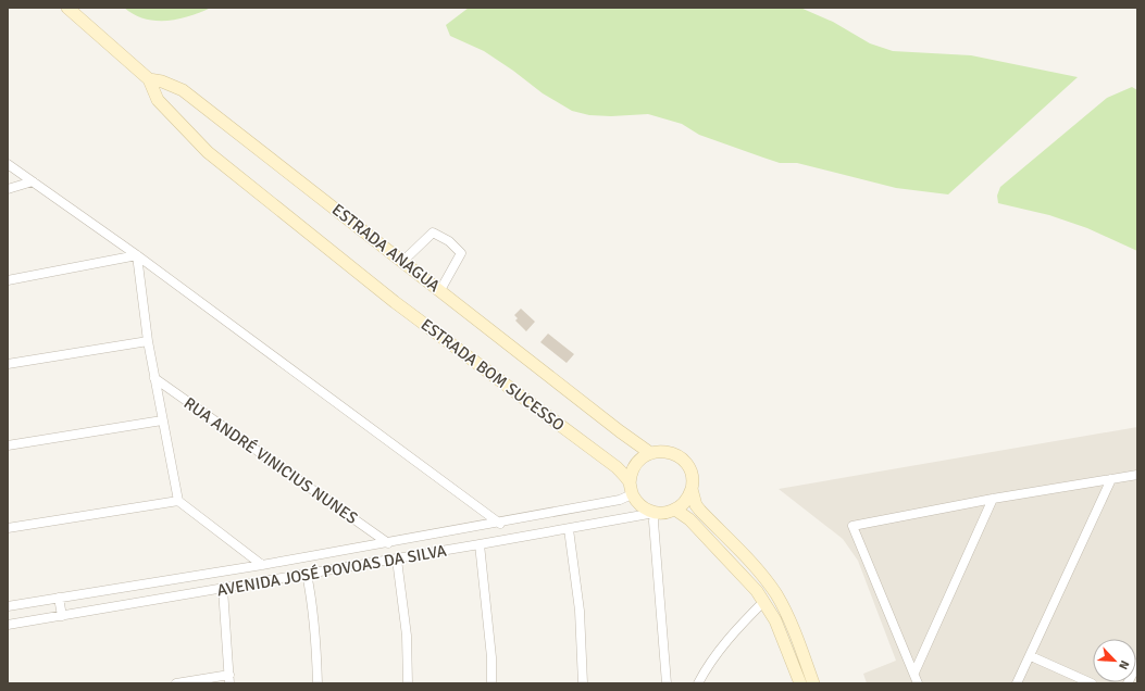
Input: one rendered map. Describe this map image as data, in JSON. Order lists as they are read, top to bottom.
{
  "streets": {
    "main road": ["ESTRADA ANAGUA", "ESTRADA BOM SUCESSO"],
    "street": ["RUA ANDRÉ VINICIUS NUNES", "AVENIDA JOSÉ POVOAS DA SILVA"]
  },
  "crossings": [
    ["ESTRADA ANAGUA", "ESTRADA BOM SUCESSO"],
    ["ESTRADA ANAGUA", "AVENIDA JOSÉ POVOAS DA SILVA"],
    ["ESTRADA BOM SUCESSO", "AVENIDA JOSÉ POVOAS DA SILVA"],
    ["RUA ANDRÉ VINICIUS NUNES", "AVENIDA JOSÉ POVOAS DA SILVA"]
  ],
  "north": "bottom right"
}
